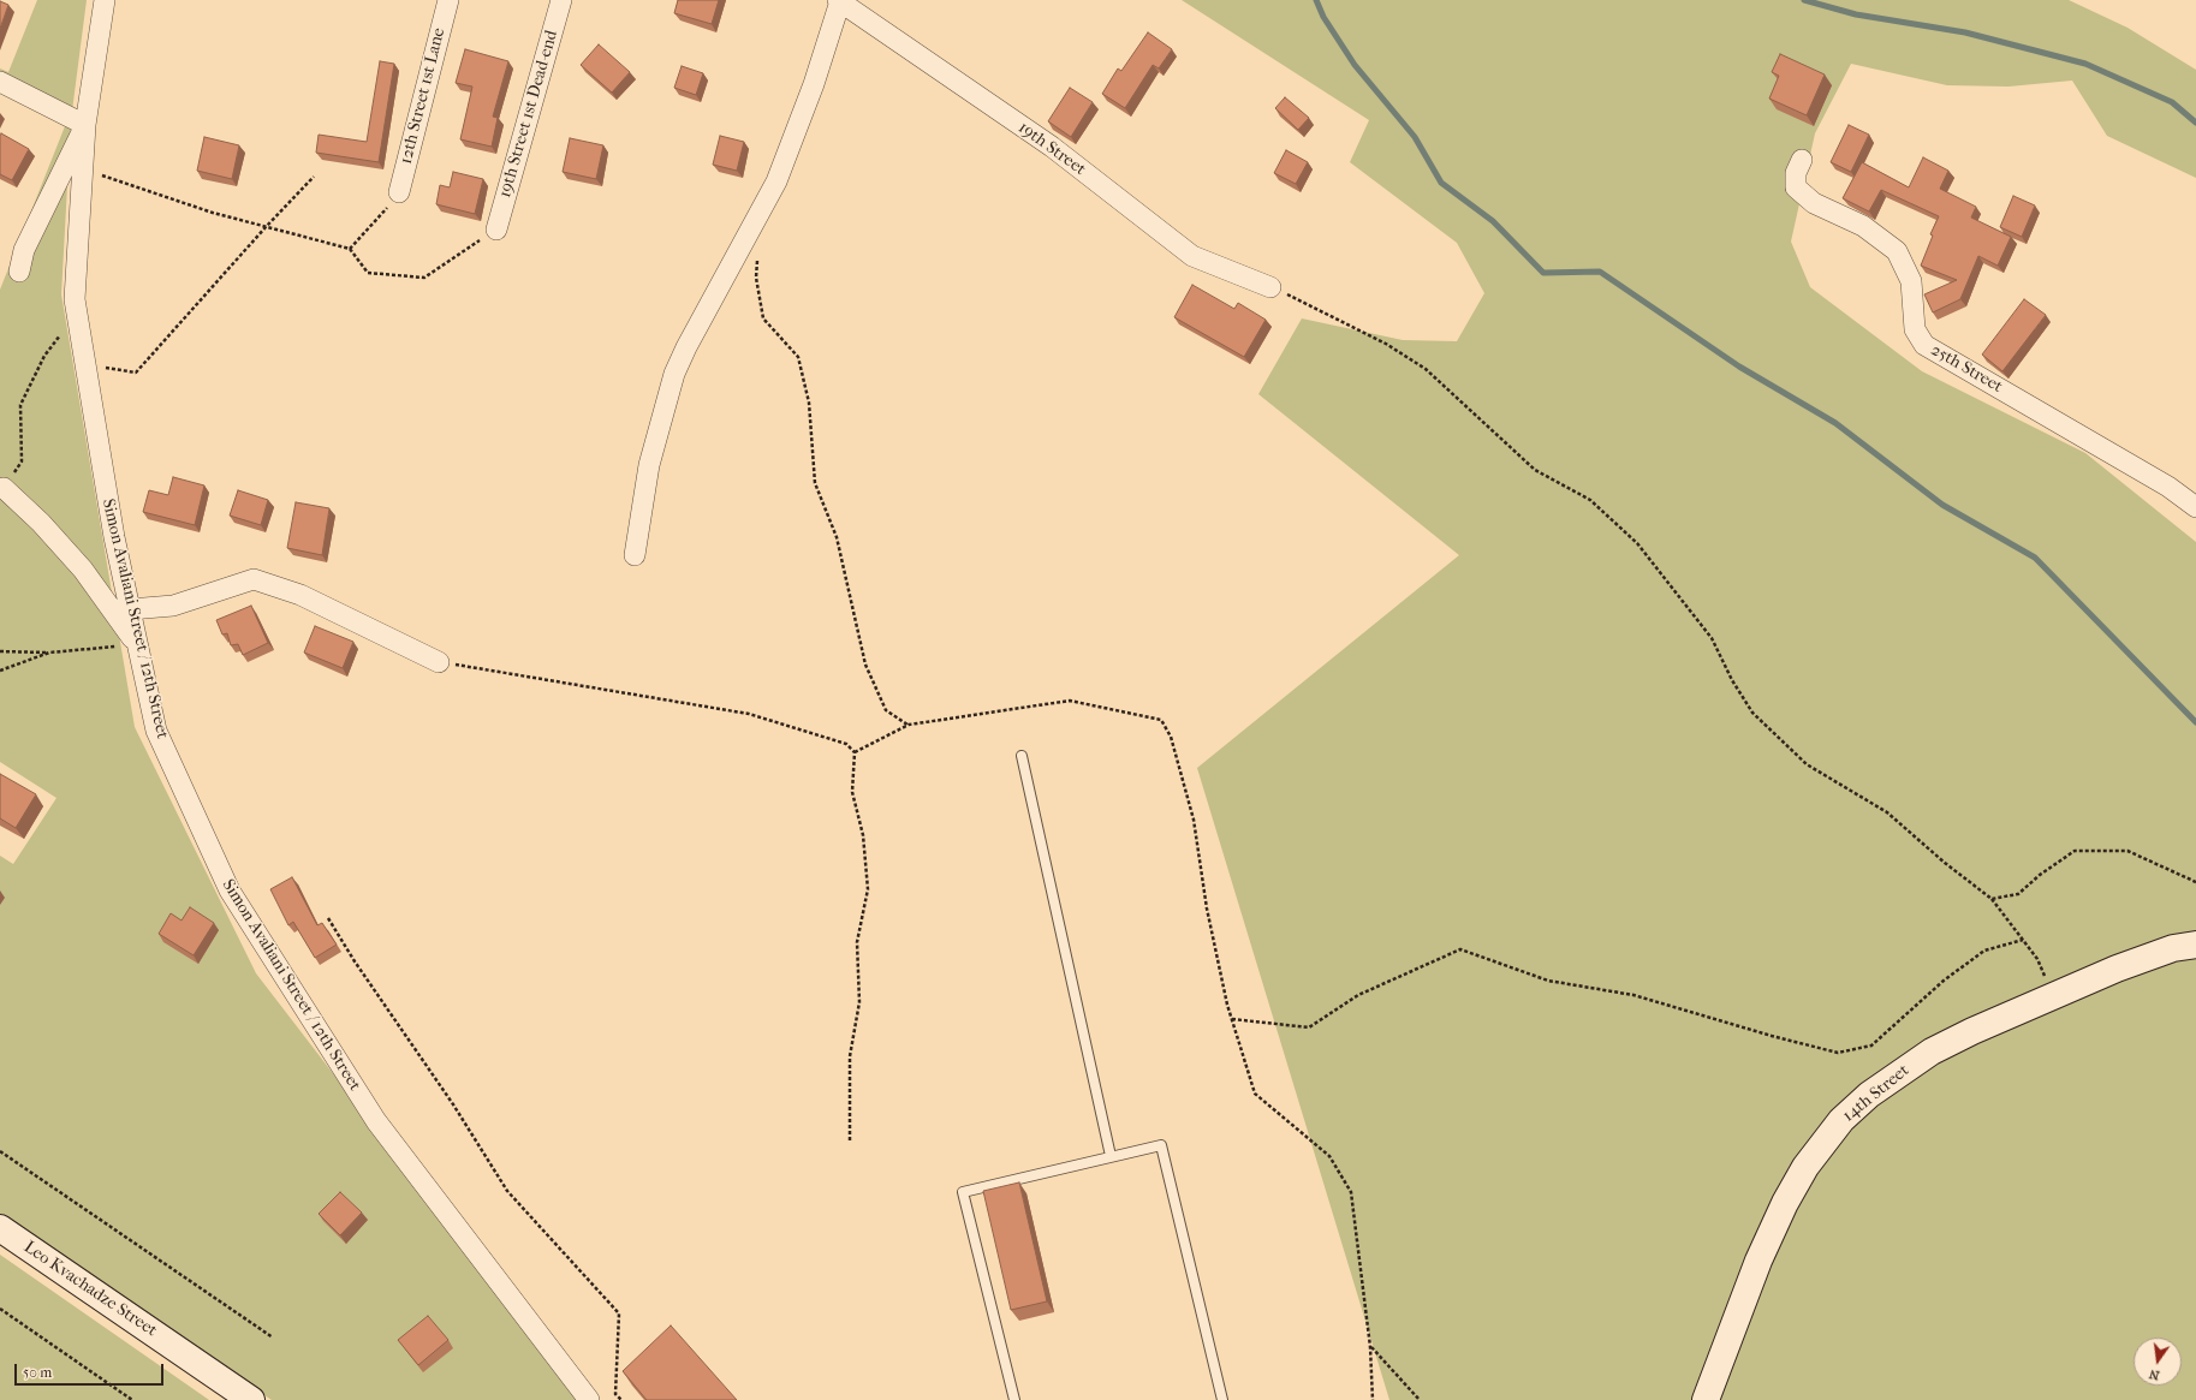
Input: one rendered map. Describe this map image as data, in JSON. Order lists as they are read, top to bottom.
{
  "streets": {
    "street": [
      "12th Street 1st Lane",
      "19th Street 1st Dead-end",
      "19th Street",
      "25th Street",
      "Simon Avaliani Street / 12th Street",
      "14th Street",
      "Leo Kvachadze Street"
    ]
  },
  "scale_bar": "50 m",
  "north": "bottom"
}
